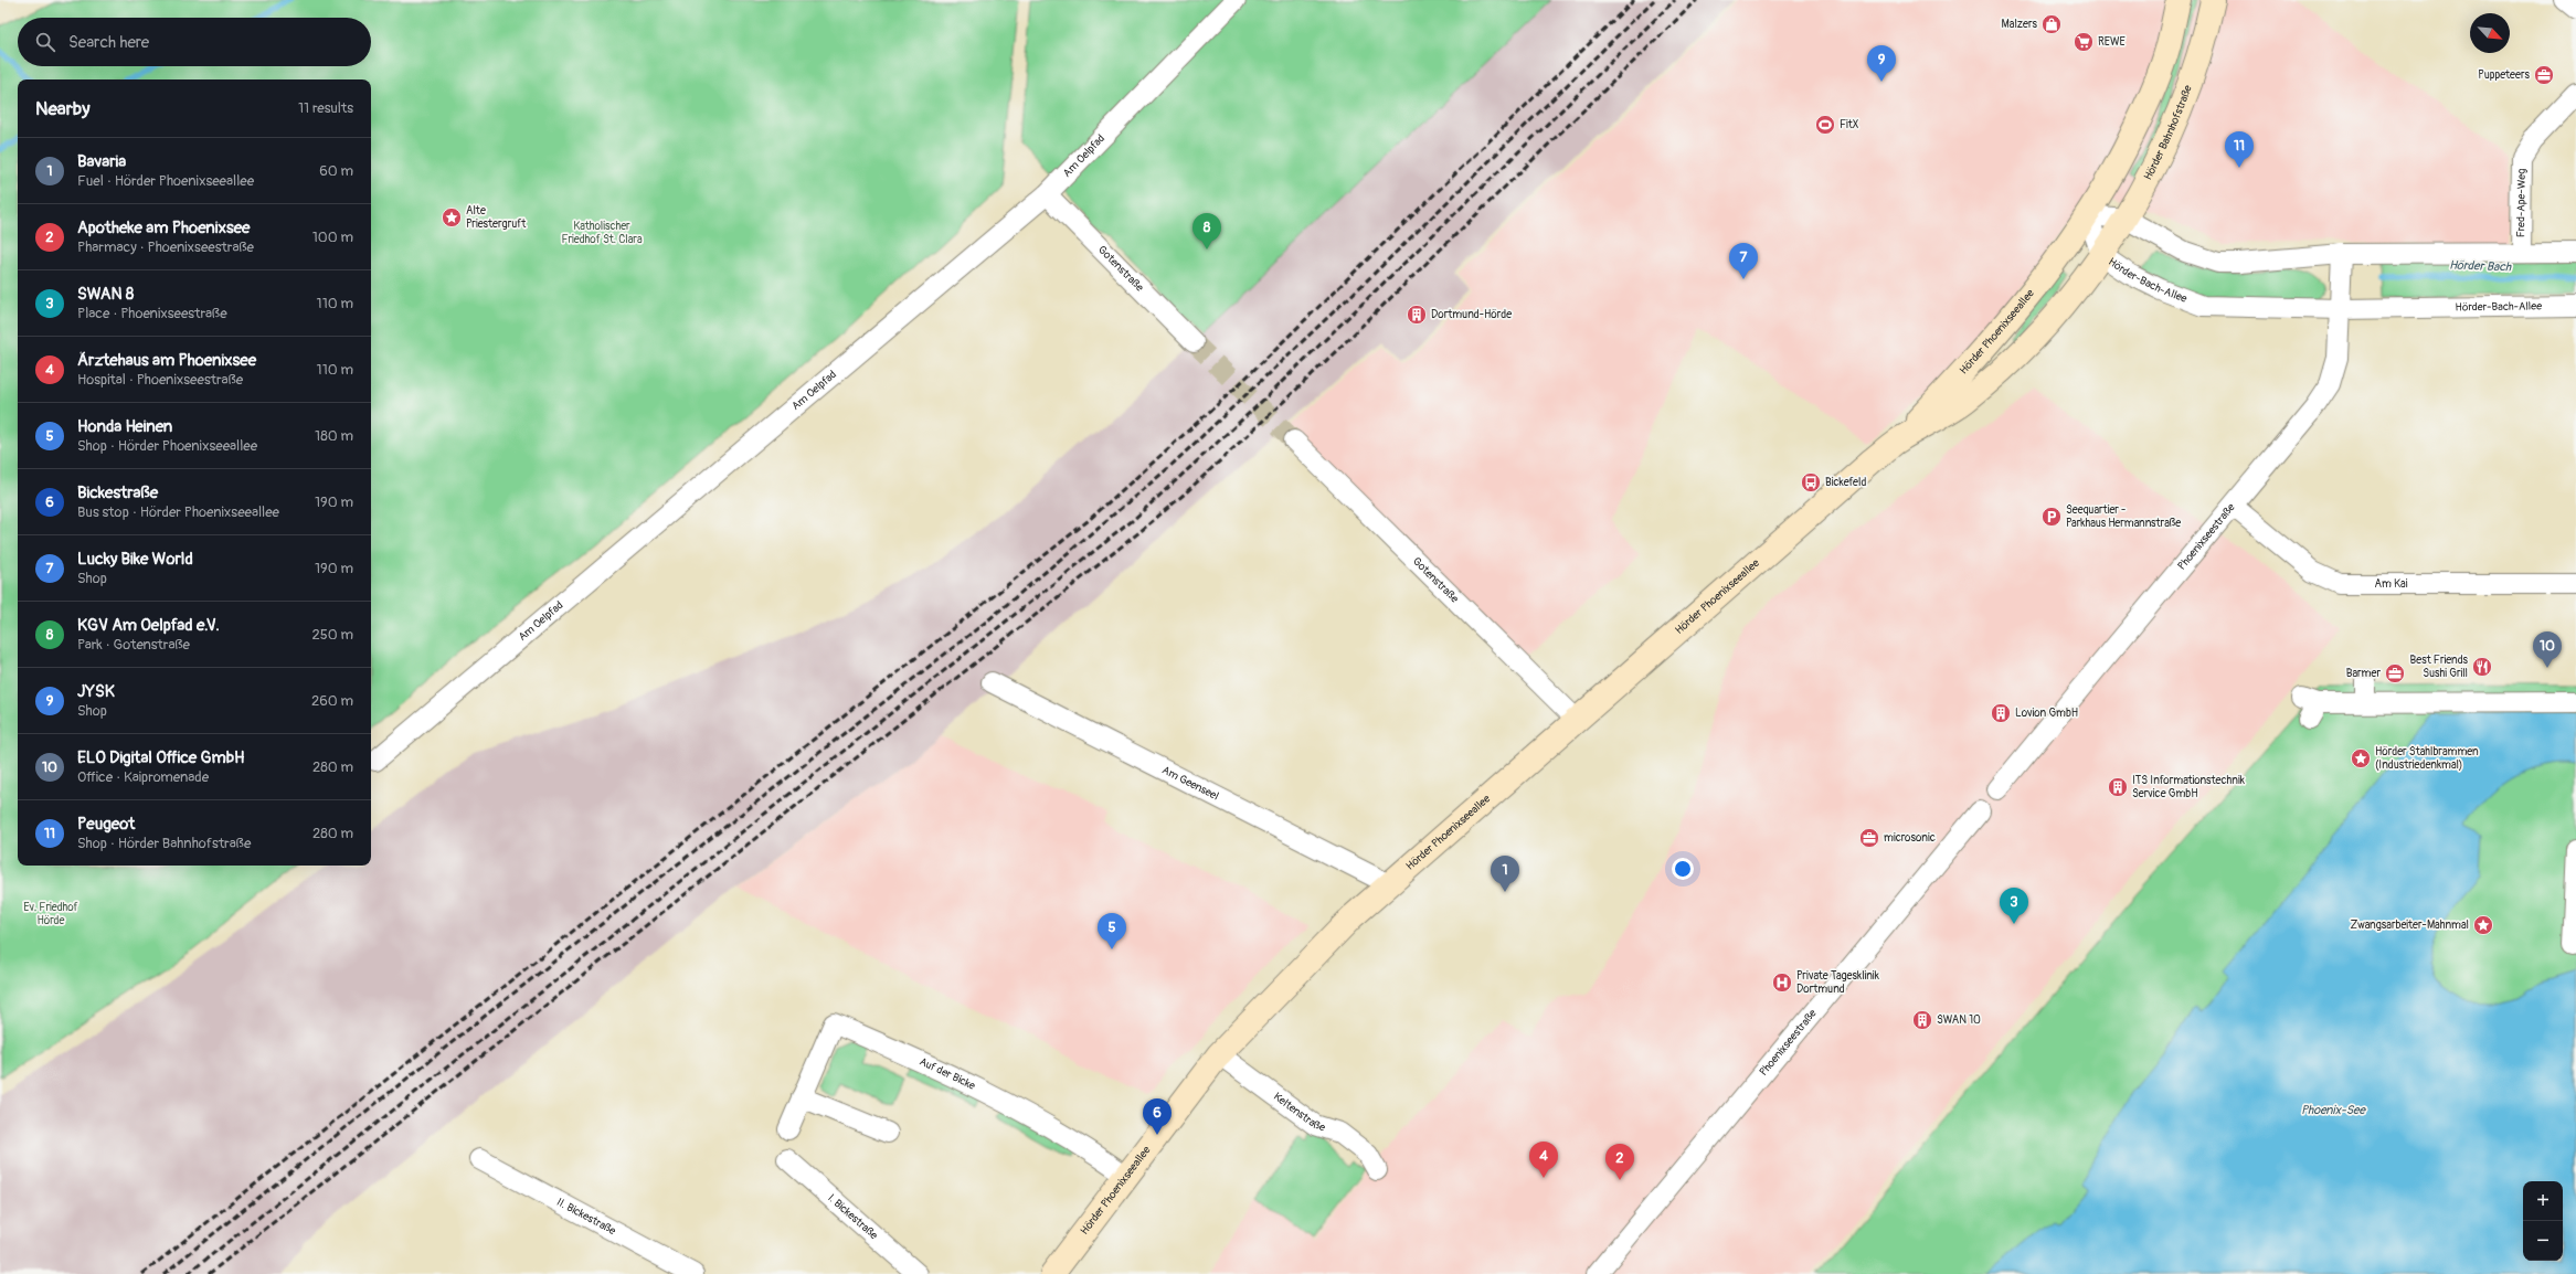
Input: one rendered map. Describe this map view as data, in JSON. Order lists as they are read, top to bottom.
{
  "streets": {
    "main road": ["Hörder Bahnhofstraße", "Hörder Phoenixseeallee"],
    "street": [
      "Am Oelpfad",
      "Fred-Ape-Weg",
      "Gotenstraße",
      "Hörder-Bach-Allee",
      "Phoenixseestraße",
      "Am Kai",
      "Am Geenseel",
      "Auf der Bicke",
      "Keltenstraße",
      "II. Bickestraße",
      "I. Bickestraße"
    ]
  },
  "crossings": [
    ["Hörder Bahnhofstraße", "Hörder-Bach-Allee"],
    ["Hörder Bahnhofstraße", "Hörder Phoenixseeallee"],
    ["Am Oelpfad", "Gotenstraße"],
    ["Gotenstraße", "Hörder Phoenixseeallee"],
    ["Hörder-Bach-Allee", "Hörder Phoenixseeallee"],
    ["Hörder-Bach-Allee", "Phoenixseestraße"],
    ["Hörder Phoenixseeallee", "Am Geenseel"],
    ["Hörder Phoenixseeallee", "Auf der Bicke"],
    ["Hörder Phoenixseeallee", "Keltenstraße"],
    ["Phoenixseestraße", "Am Kai"]
  ],
  "water": ["Hörder Bach", "Phoenix-See"],
  "parks": ["Katholischer Friedhof St. Clara", "Ev. Friedhof Hörde"],
  "places": {
    "shop": ["Malzers"],
    "supermarket": ["REWE"],
    "office": ["Puppeteers", "Barmer", "microsonic"],
    "sports": ["FitX"],
    "place": ["Alte Priestergruft", "Hörder Stahlbrammen (Industriedenkmal)", "Zwangsarbeiter-Mahnmal"],
    "building": [
      "Dortmund-Hörde",
      "Lovion GmbH",
      "ITS Informationstechnik Service GmbH",
      "SWAN 10"
    ],
    "bus stop": ["Bickefeld"],
    "parking": ["Seequartier - Parkhaus Hermannstraße"],
    "restaurant": ["Best Friends Sushi Grill"],
    "hospital": ["Private Tagesklinik Dortmund"]
  },
  "north": "bottom right",
  "page": {
    "search": "Search here",
    "pins": [
      "9",
      "11",
      "8",
      "7",
      "10",
      "1",
      "3",
      "5",
      "6",
      "4",
      "2"
    ],
    "heading": ["Nearby", "11 results"],
    "list": [
      {
        "mark": "1",
        "name": "Bavaria",
        "note": "Fuel · Hörder Phoenixseeallee",
        "value": "60 m"
      },
      {
        "mark": "2",
        "name": "Apotheke am Phoenixsee",
        "note": "Pharmacy · Phoenixseestraße",
        "value": "100 m"
      },
      {
        "mark": "3",
        "name": "SWAN 8",
        "note": "Place · Phoenixseestraße",
        "value": "110 m"
      },
      {
        "mark": "4",
        "name": "Ärztehaus am Phoenixsee",
        "note": "Hospital · Phoenixseestraße",
        "value": "110 m"
      },
      {
        "mark": "5",
        "name": "Honda Heinen",
        "note": "Shop · Hörder Phoenixseeallee",
        "value": "180 m"
      },
      {
        "mark": "6",
        "name": "Bickestraße",
        "note": "Bus stop · Hörder Phoenixseeallee",
        "value": "190 m"
      },
      {
        "mark": "7",
        "name": "Lucky Bike World",
        "note": "Shop",
        "value": "190 m"
      },
      {
        "mark": "8",
        "name": "KGV Am Oelpfad e.V.",
        "note": "Park · Gotenstraße",
        "value": "250 m"
      },
      {
        "mark": "9",
        "name": "JYSK",
        "note": "Shop",
        "value": "260 m"
      },
      {
        "mark": "10",
        "name": "ELO Digital Office GmbH",
        "note": "Office · Kaipromenade",
        "value": "280 m"
      },
      {
        "mark": "11",
        "name": "Peugeot",
        "note": "Shop · Hörder Bahnhofstraße",
        "value": "280 m"
      }
    ],
    "map_buttons": ["+", "−"]
  }
}
